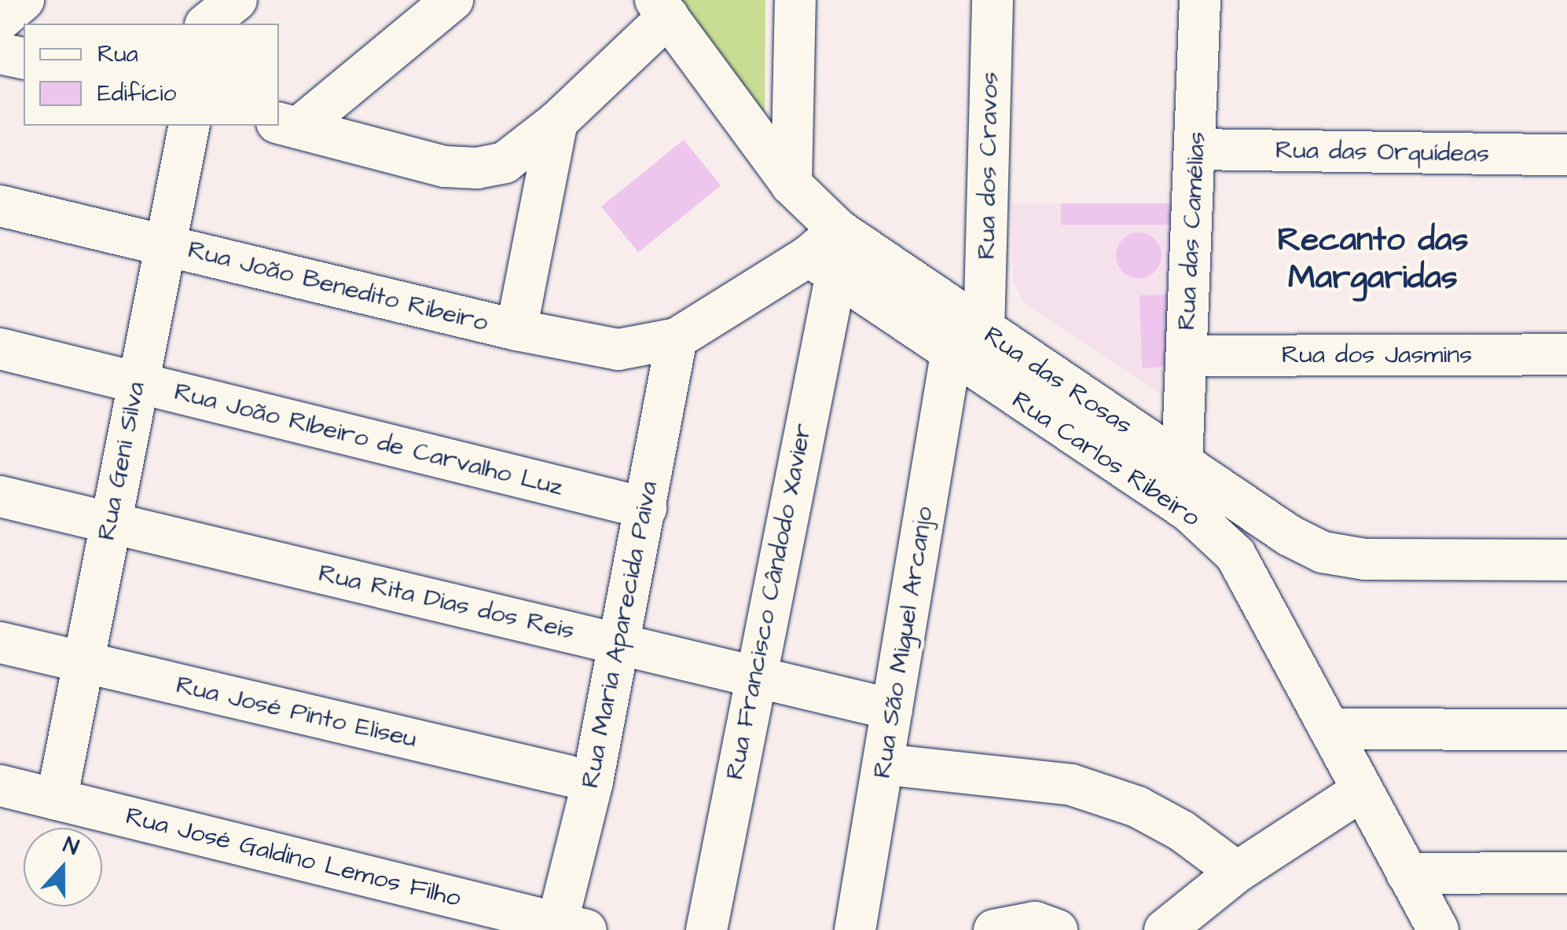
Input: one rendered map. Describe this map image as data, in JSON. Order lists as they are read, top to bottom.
{
  "streets": {
    "street": [
      "Rua das Orquídeas",
      "Rua dos Cravos",
      "Rua das Camélias",
      "Rua João Benedito Ribeiro",
      "Rua dos Jasmins",
      "Rua das Rosas",
      "Rua João RIbeiro de Carvalho Luz",
      "Rua Carlos Ribeiro",
      "Rua Geni Silva",
      "Rua Francisco Cândodo Xavier",
      "Rua Rita Dias dos Reis",
      "Rua Maria Aparecida Paiva",
      "Rua São Miguel Arcanjo",
      "Rua José Pinto Eliseu",
      "Rua José Galdino Lemos Filho"
    ]
  },
  "crossings": [
    ["Rua das Orquídeas", "Rua das Camélias"],
    ["Rua dos Cravos", "Rua das Rosas"],
    ["Rua das Camélias", "Rua dos Jasmins"],
    ["Rua das Camélias", "Rua das Rosas"],
    ["Rua João Benedito Ribeiro", "Rua Geni Silva"],
    ["Rua João Benedito Ribeiro", "Rua Maria Aparecida Paiva"],
    ["Rua das Rosas", "Rua Carlos Ribeiro"],
    ["Rua das Rosas", "Rua Francisco Cândodo Xavier"],
    ["Rua João RIbeiro de Carvalho Luz", "Rua Geni Silva"],
    ["Rua João RIbeiro de Carvalho Luz", "Rua Maria Aparecida Paiva"],
    ["Rua Carlos Ribeiro", "Rua Francisco Cândodo Xavier"],
    ["Rua Carlos Ribeiro", "Rua São Miguel Arcanjo"],
    ["Rua Geni Silva", "Rua Rita Dias dos Reis"],
    ["Rua Geni Silva", "Rua José Pinto Eliseu"],
    ["Rua Geni Silva", "Rua José Galdino Lemos Filho"],
    ["Rua Francisco Cândodo Xavier", "Rua Rita Dias dos Reis"],
    ["Rua Rita Dias dos Reis", "Rua Maria Aparecida Paiva"],
    ["Rua Rita Dias dos Reis", "Rua São Miguel Arcanjo"],
    ["Rua Maria Aparecida Paiva", "Rua José Pinto Eliseu"],
    ["Rua Maria Aparecida Paiva", "Rua José Galdino Lemos Filho"]
  ],
  "districts": ["Recanto das Margaridas"],
  "legend": ["Rua", "Edifício"],
  "north": "top"
}
